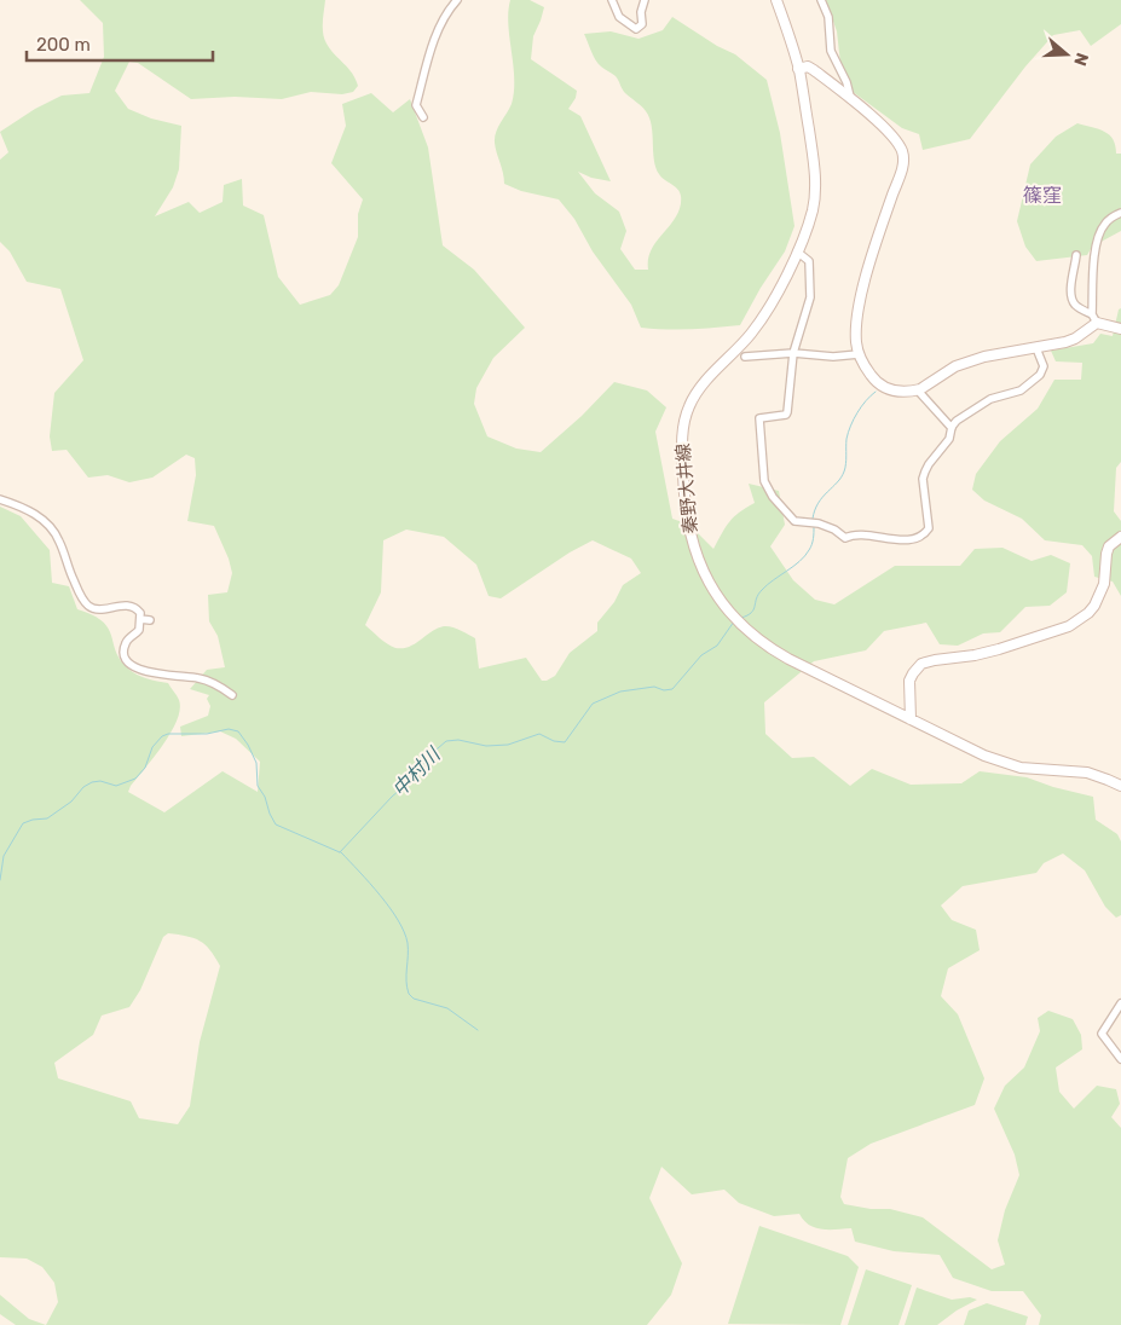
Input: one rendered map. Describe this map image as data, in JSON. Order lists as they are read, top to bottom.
{
  "streets": {
    "main road": ["秦野大井線"]
  },
  "districts": ["篠窪"],
  "water": ["中村川"],
  "scale_bar": "200 m",
  "north": "right"
}
